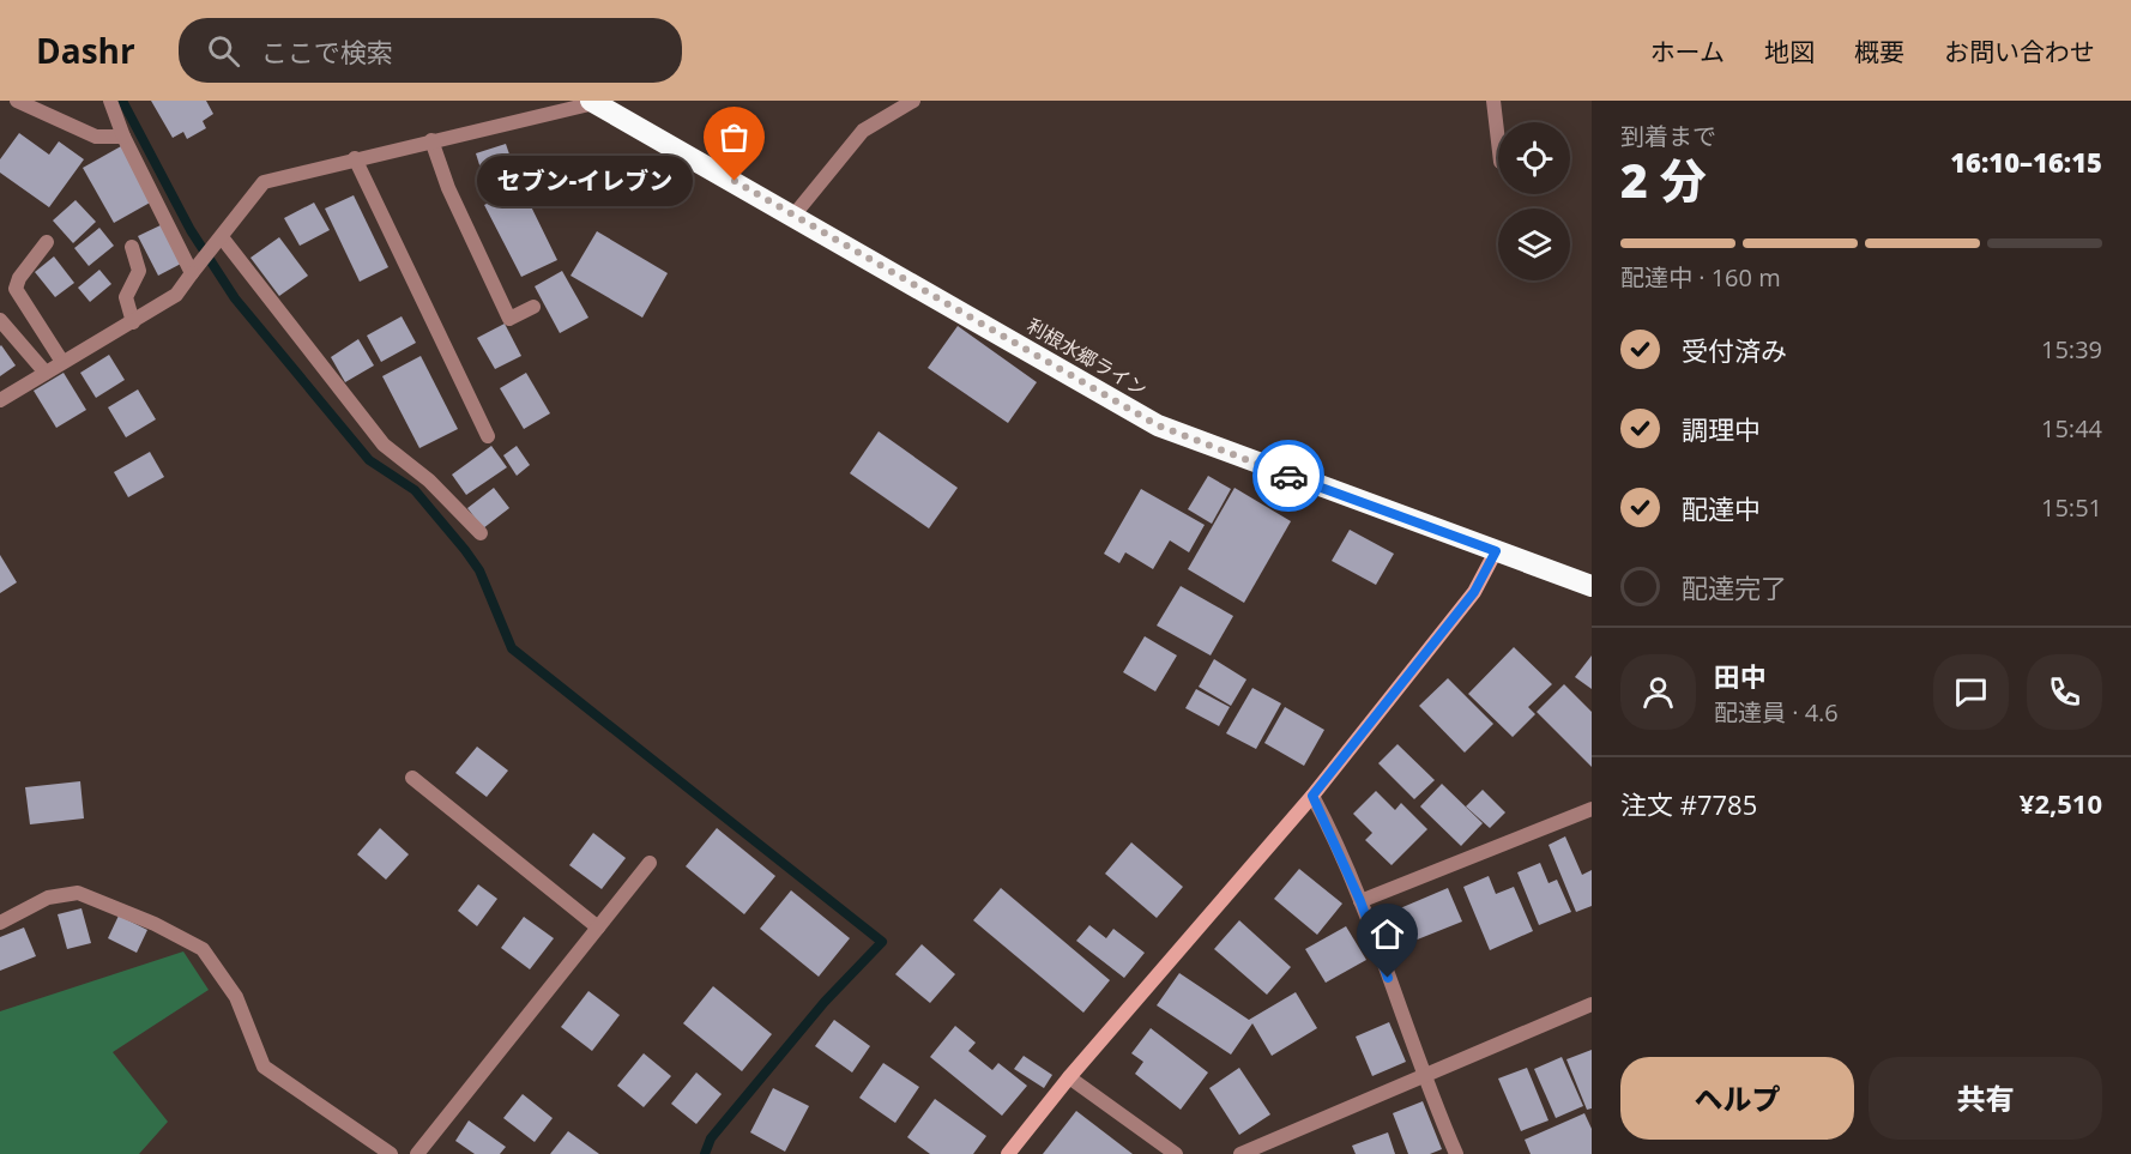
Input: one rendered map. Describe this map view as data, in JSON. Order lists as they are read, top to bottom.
{
  "streets": {
    "highway": ["利根水郷ライン"]
  },
  "places": ["セブン-イレブン"],
  "page": {
    "header": "Dashr",
    "search": "ここで検索",
    "nav": [
      "ホーム",
      "地図",
      "概要",
      "お問い合わせ"
    ],
    "heading": ["2 分", "到着まで", "16:10–16:15"],
    "panel": [
      "田中",
      "配達員 · 4.6",
      "注文 #7785",
      "¥2,510"
    ],
    "bubble": "セブン-イレブン",
    "bar": "配達中 · 160 m",
    "list": [
      ["受付済み", "15:39"],
      ["調理中", "15:44"],
      ["配達中", "15:51"],
      "配達完了"
    ],
    "buttons": ["ヘルプ", "共有"]
  }
}
